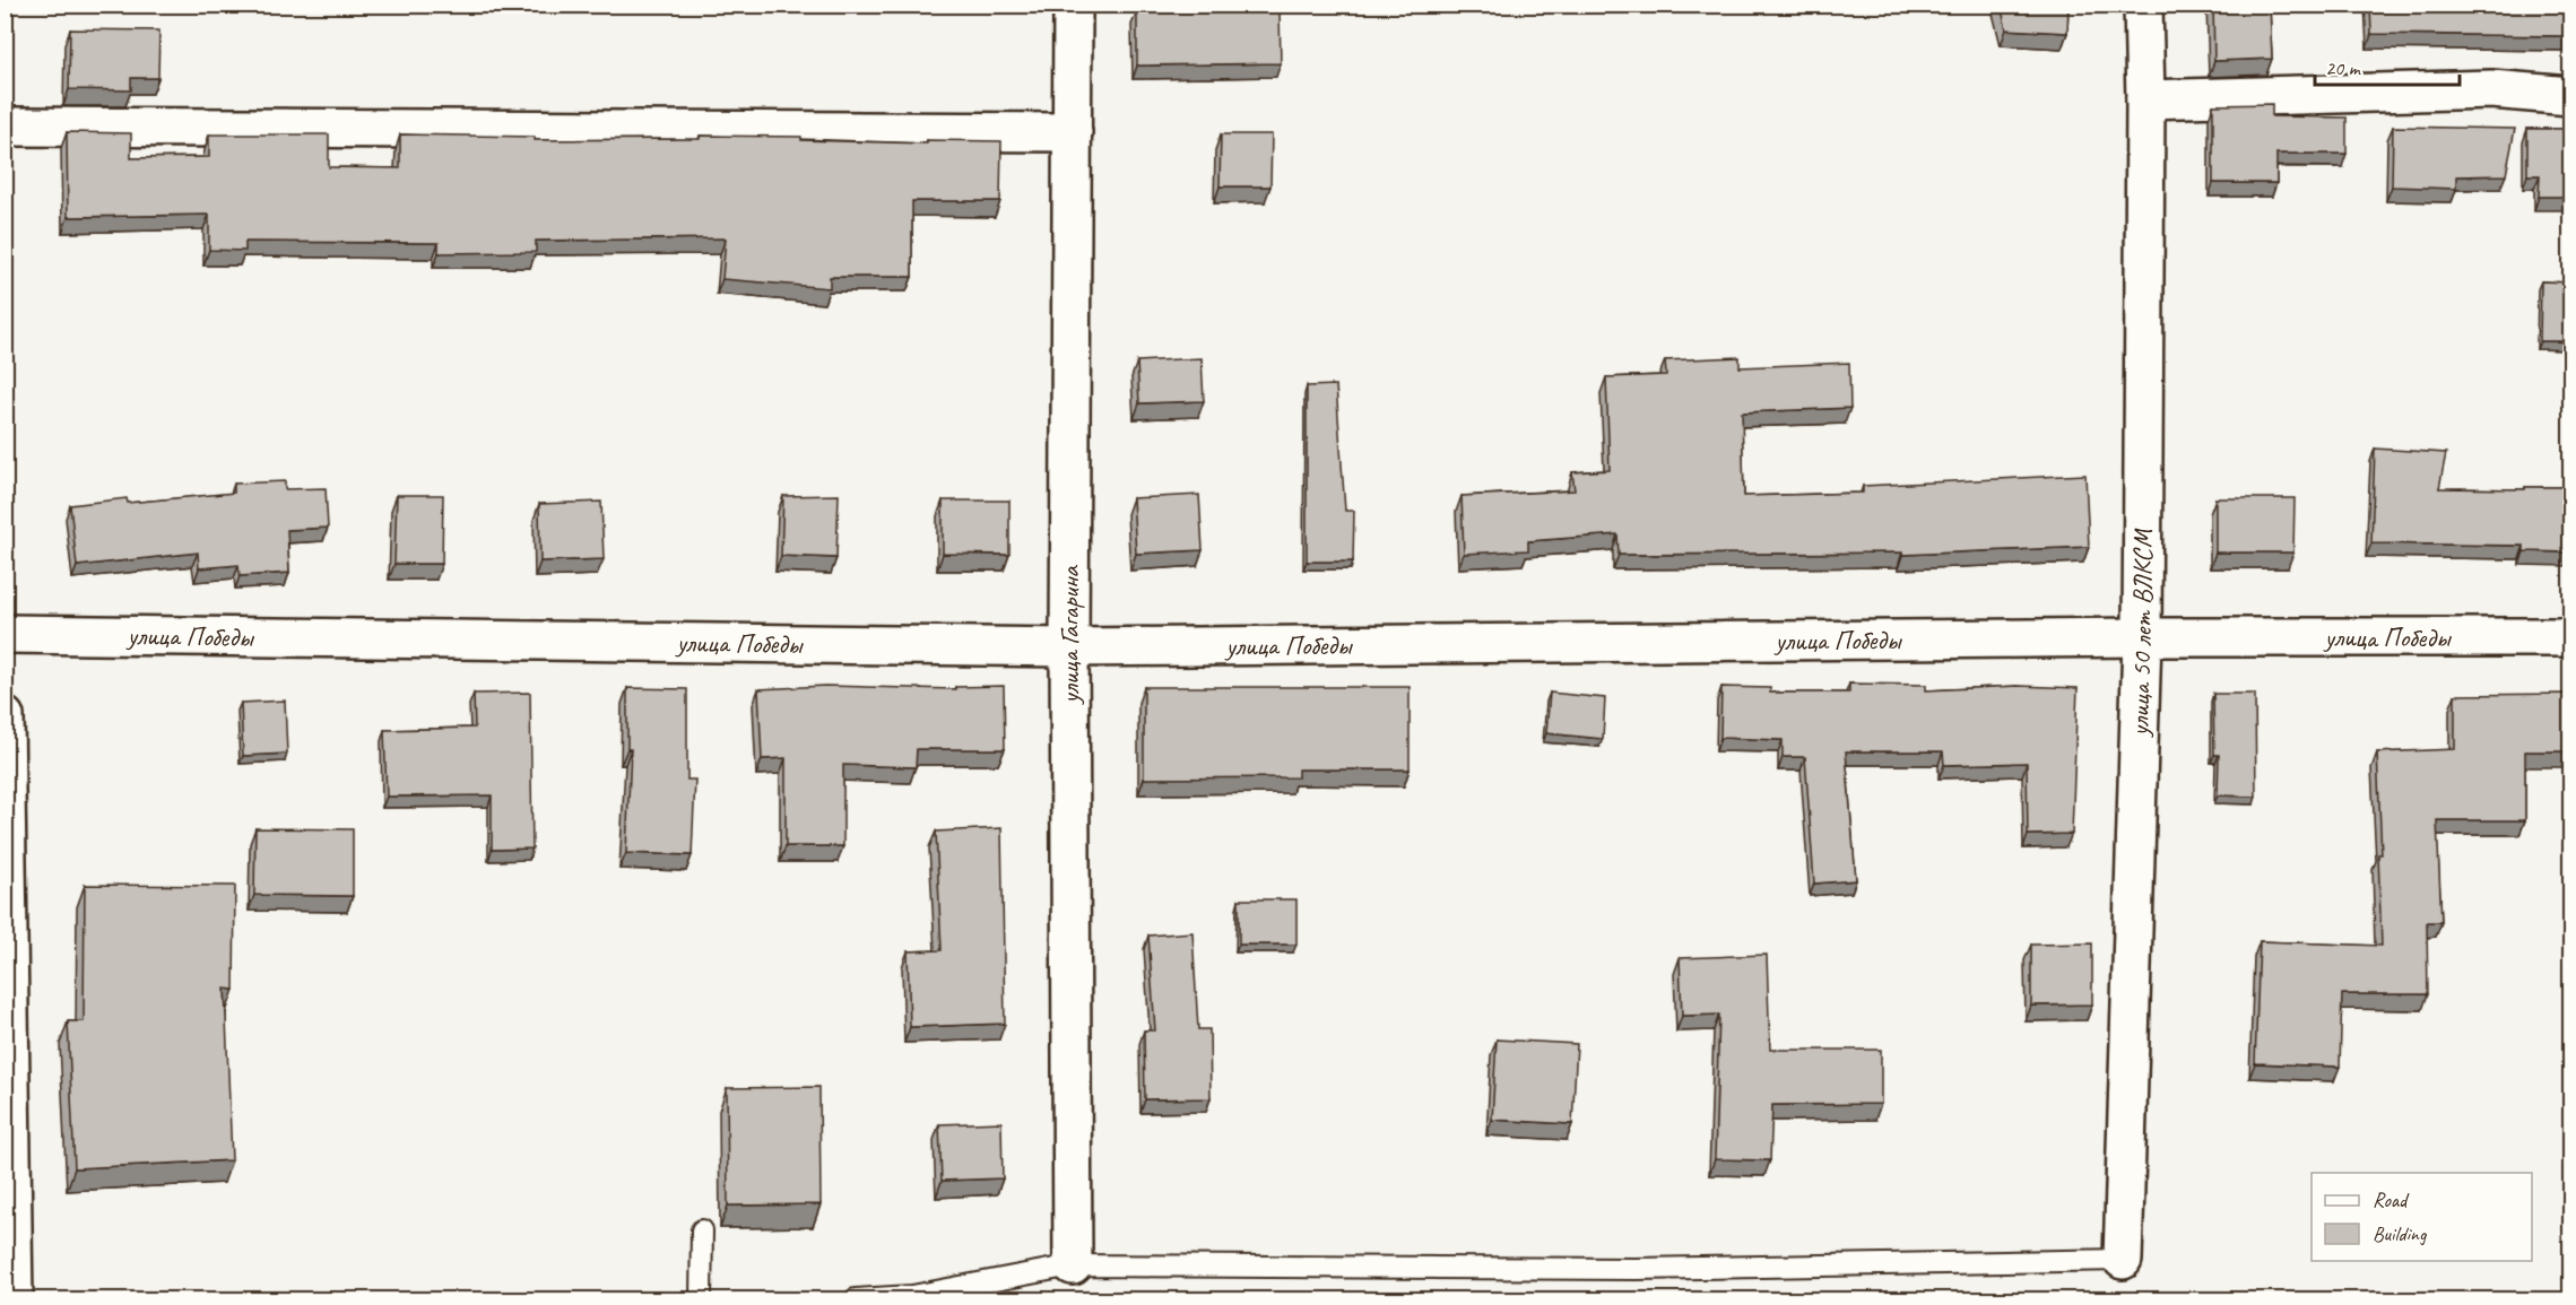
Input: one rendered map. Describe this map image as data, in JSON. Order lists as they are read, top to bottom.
{
  "streets": {
    "street": ["улица 50 лет ВЛКСМ", "улица Гагарина", "улица Победы"]
  },
  "crossings": [
    ["улица 50 лет ВЛКСМ", "улица Победы"],
    ["улица Гагарина", "улица Победы"]
  ],
  "legend": ["Road", "Building"],
  "scale_bar": "20 m"
}
